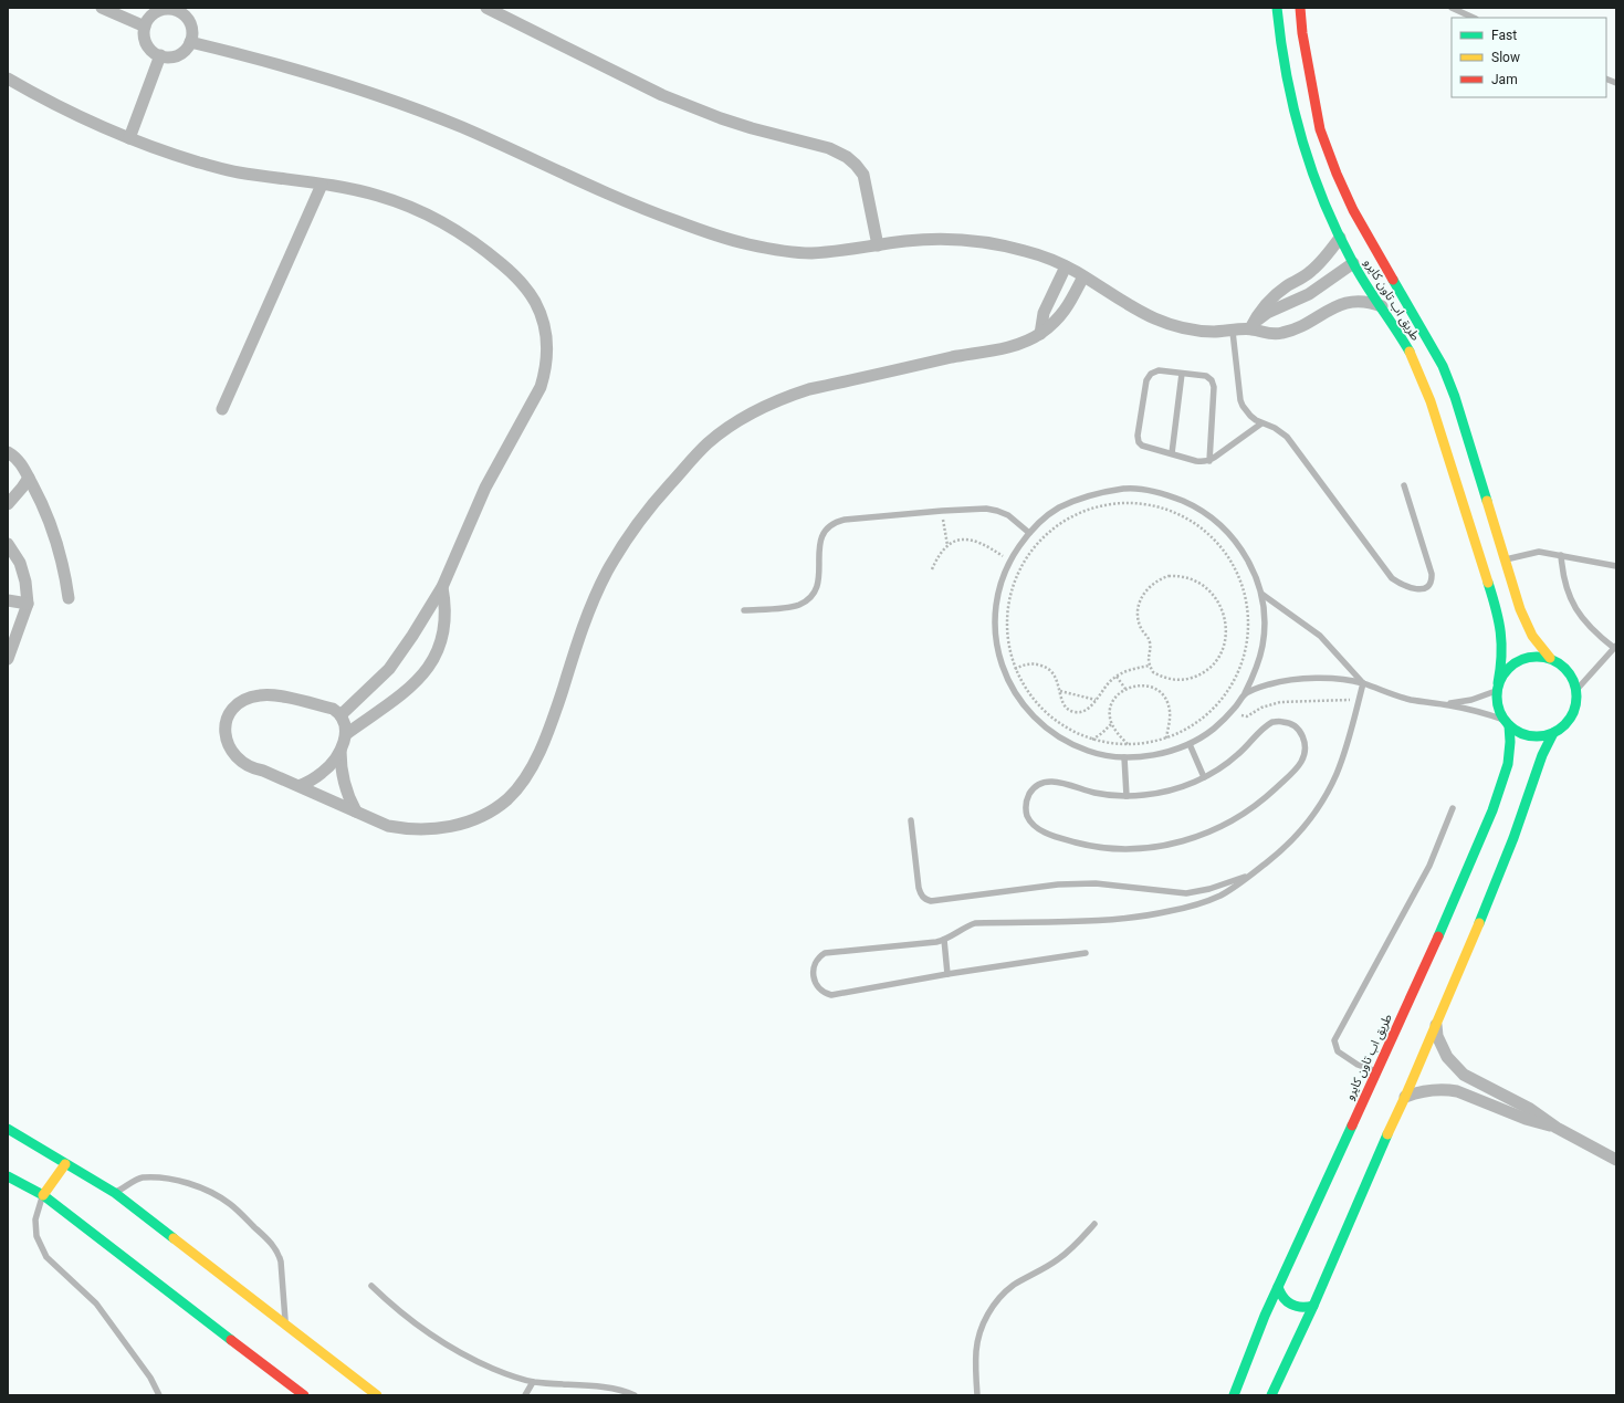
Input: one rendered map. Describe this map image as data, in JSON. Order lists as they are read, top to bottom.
{
  "streets": {
    "street": ["طريق اب تاون كايرو"]
  },
  "legend": ["Fast", "Slow", "Jam"]
}
